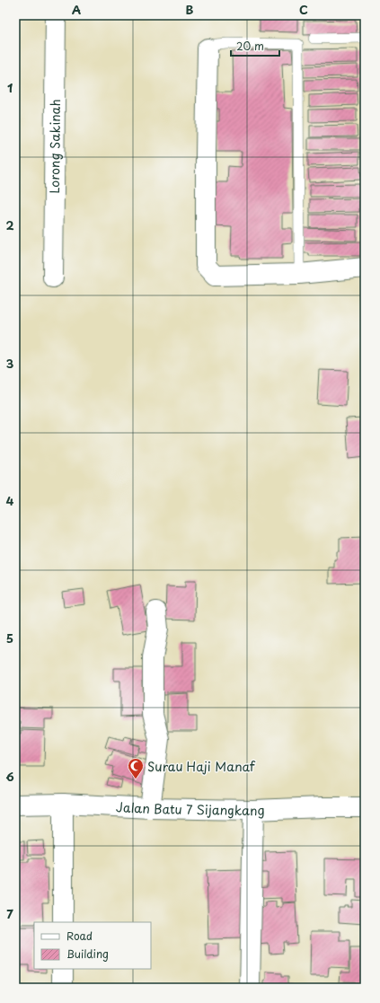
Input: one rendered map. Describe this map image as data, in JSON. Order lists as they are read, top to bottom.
{
  "streets": {
    "street": ["Lorong Sakinah", "Jalan Batu 7 Sijangkang"]
  },
  "places": {
    "mosque": ["Surau Haji Manaf"]
  },
  "legend": ["Road", "Building"],
  "scale_bar": "20 m",
  "grid": {
    "columns": ["A", "B", "C"],
    "rows": [
      "1",
      "2",
      "3",
      "4",
      "5",
      "6",
      "7"
    ]
  }
}
